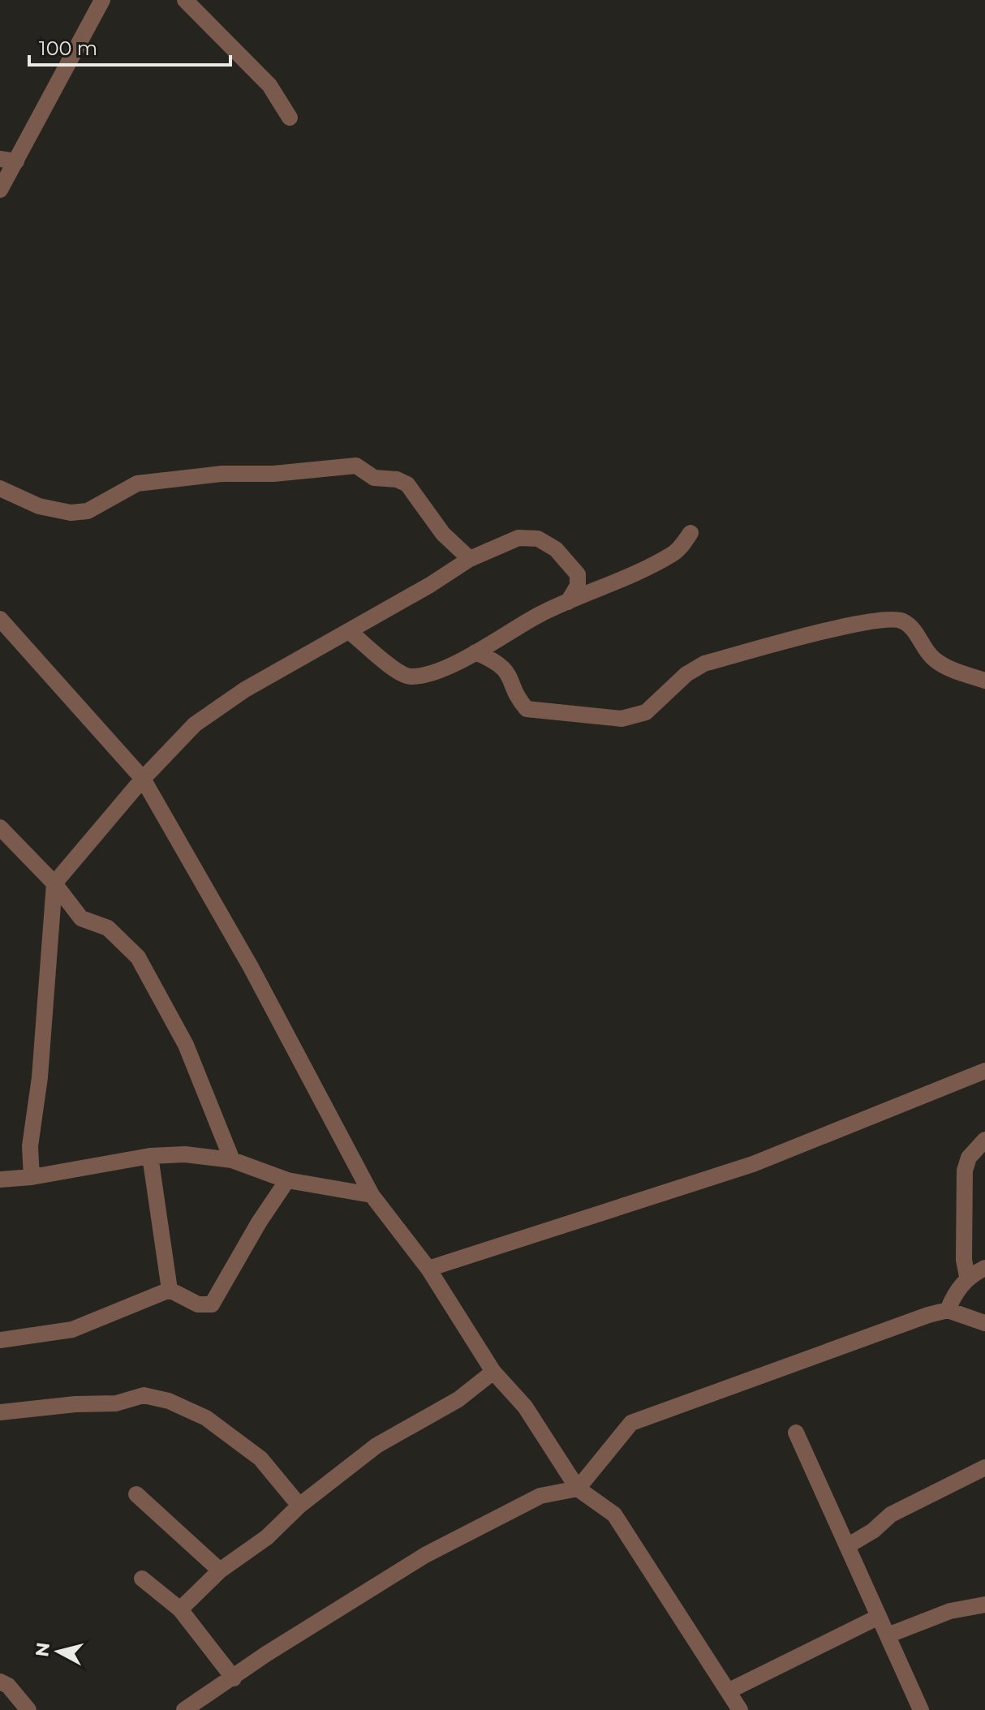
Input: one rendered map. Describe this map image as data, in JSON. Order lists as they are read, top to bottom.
{
  "scale_bar": "100 m",
  "north": "left"
}
